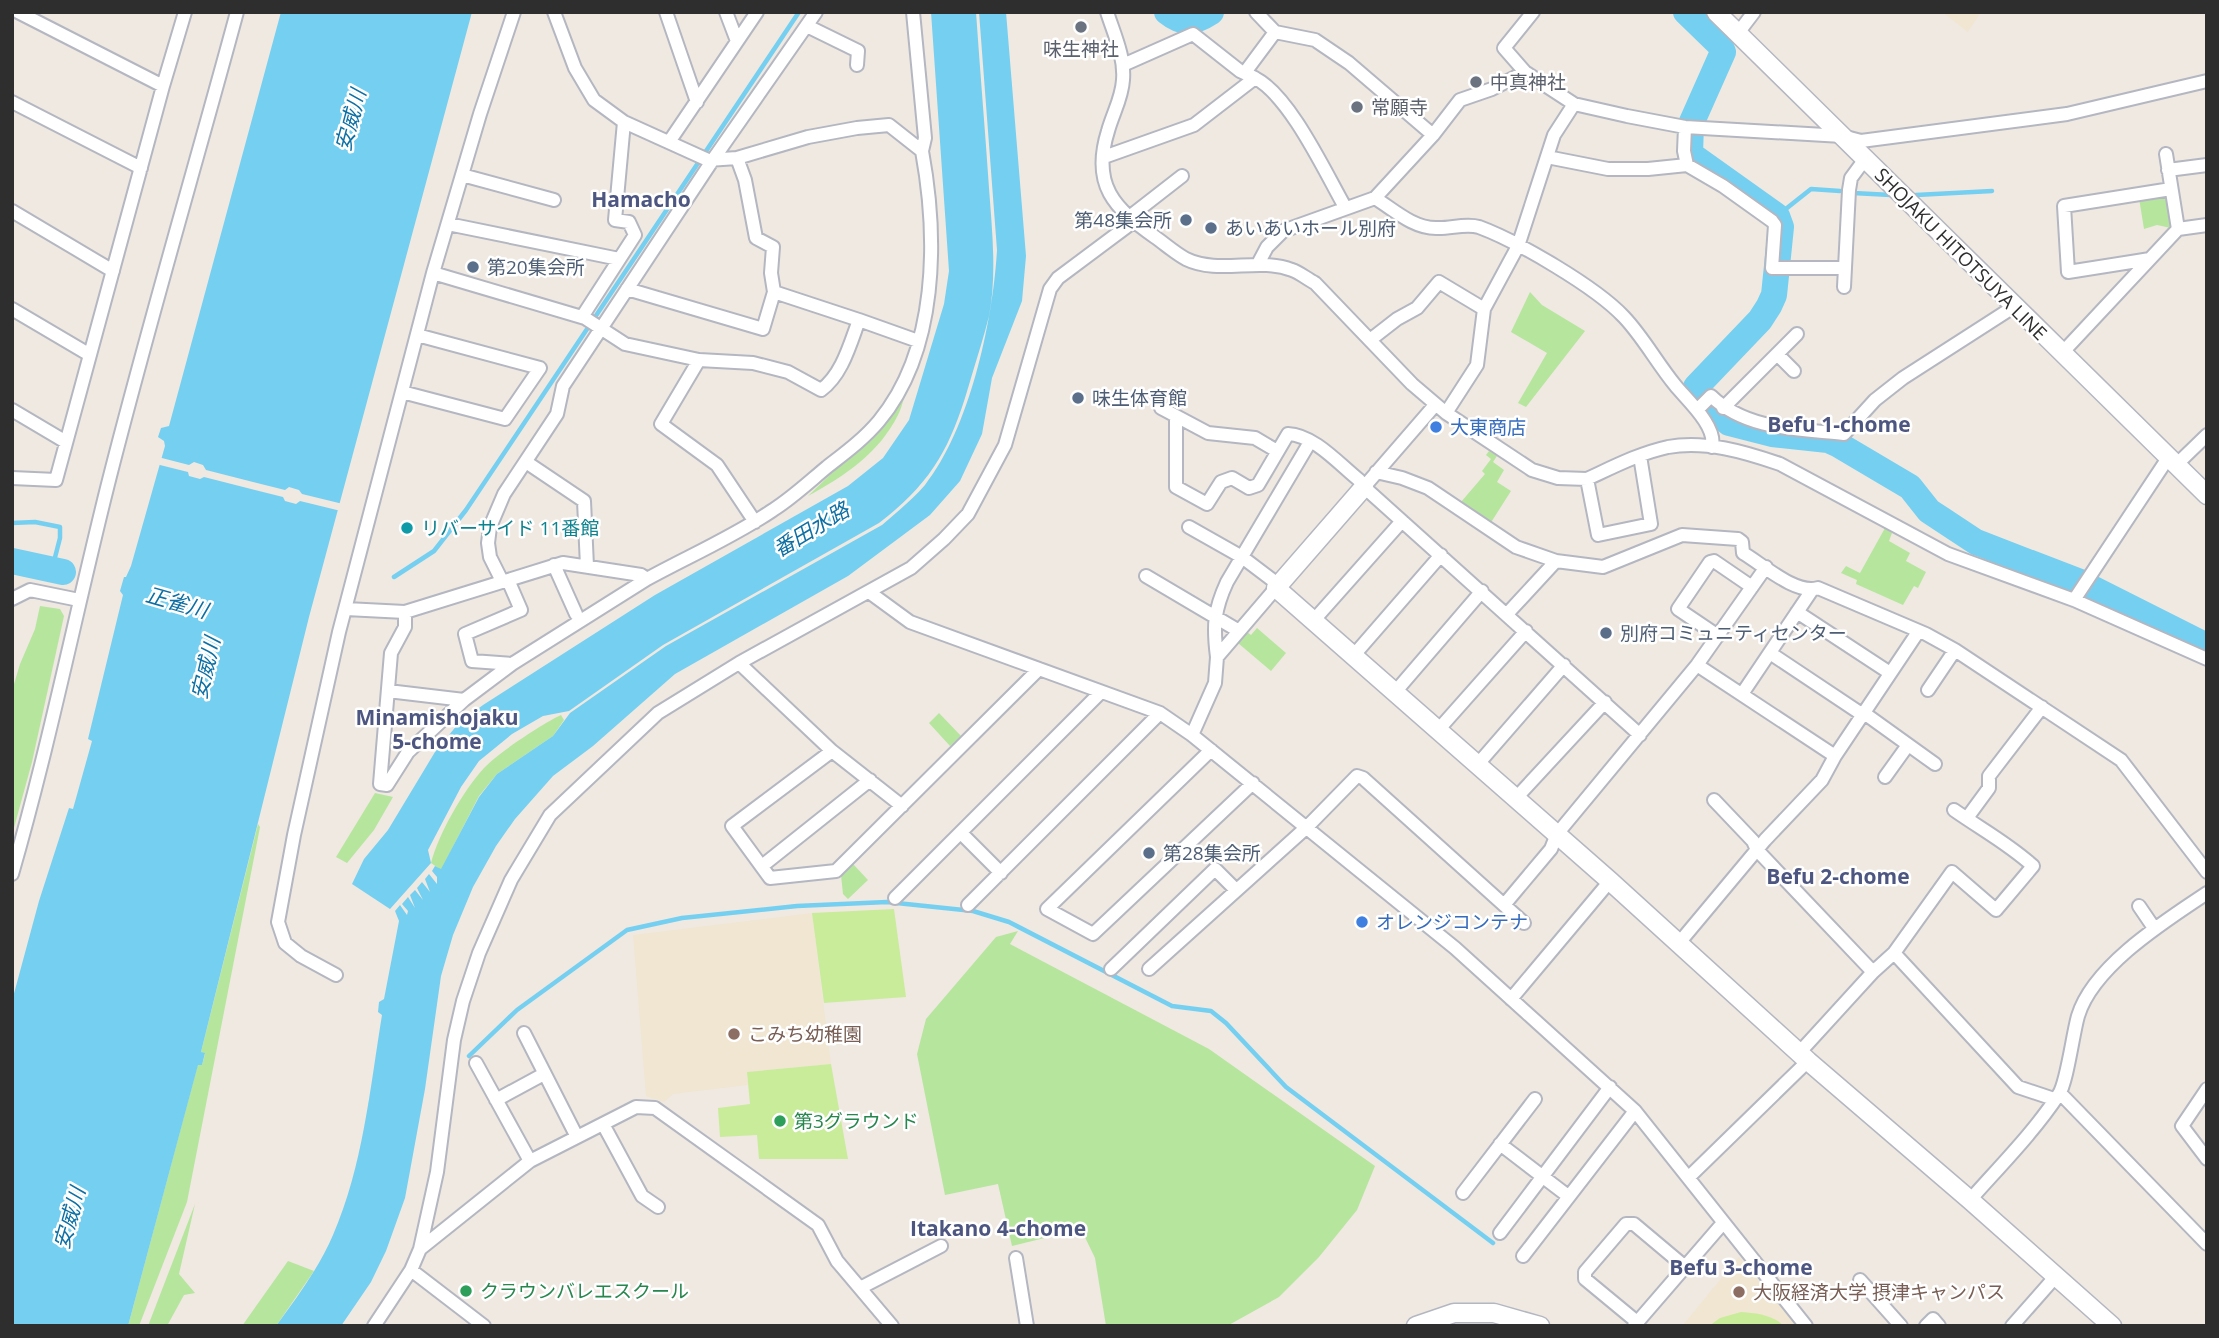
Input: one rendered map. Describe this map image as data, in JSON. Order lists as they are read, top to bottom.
{
  "streets": {
    "street": ["SHOJAKU HITOTSUYA LINE"]
  },
  "districts": [
    "Hamacho",
    "Befu 1-chome",
    "Minamishojaku 5-chome",
    "Befu 2-chome",
    "Itakano 4-chome",
    "Befu 3-chome"
  ],
  "water": ["安威川", "番田水路", "正雀川"],
  "places": [
    "味生神社",
    "中真神社",
    "常願寺",
    "第48集会所",
    "あいあいホール別府",
    "第20集会所",
    "味生体育館",
    "大東商店",
    "リバーサイド 11番館",
    "別府コミュニティセンター",
    "第28集会所",
    "オレンジコンテナ",
    "こみち幼稚園",
    "第3グラウンド",
    "クラウンバレエスクール",
    "大阪経済大学 摂津キャンパス"
  ]
}
